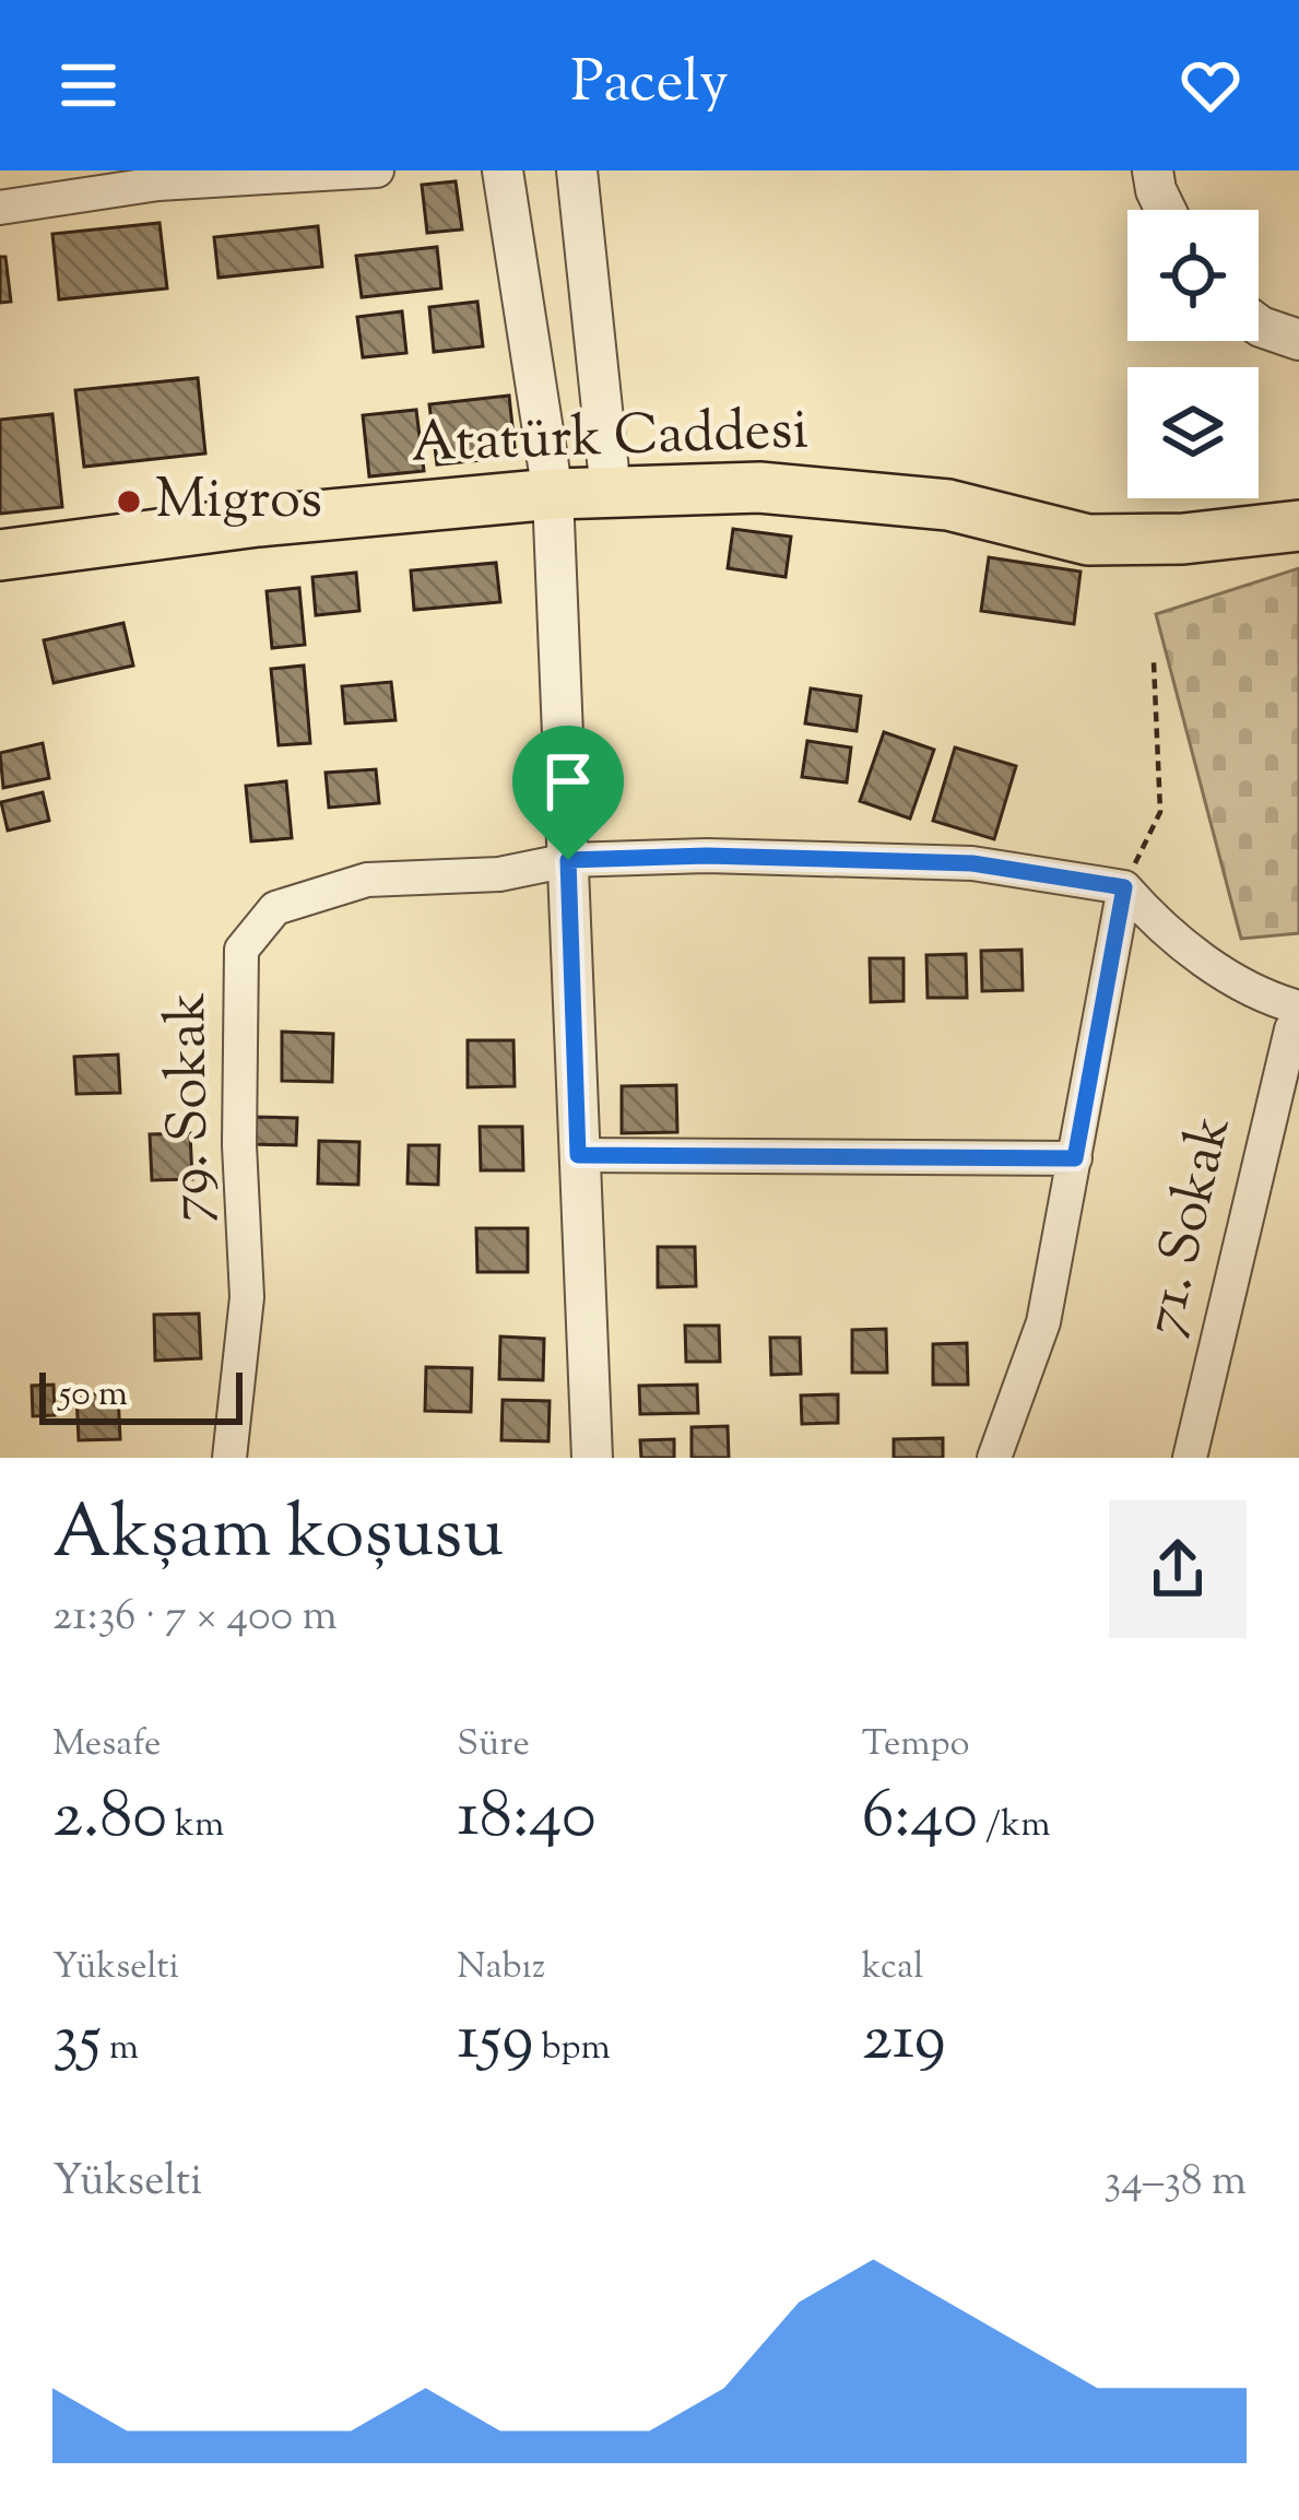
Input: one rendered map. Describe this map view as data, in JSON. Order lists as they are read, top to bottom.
{
  "streets": {
    "main road": ["Atatürk Caddesi"],
    "street": ["79. Sokak", "71. Sokak"]
  },
  "places": ["Migros"],
  "scale_bar": "50 m",
  "page": {
    "header": "Pacely",
    "scale": "50 m",
    "heading": ["Akşam koşusu", "21:36 · 7 × 400 m"],
    "stats": [
      ["Mesafe", "2.80 km"],
      ["Süre", "18:40"],
      ["Tempo", "6:40 /km"],
      ["Yükselti", "35 m"],
      ["Nabız", "159 bpm"],
      ["kcal", "219"]
    ],
    "chart": ["Yükselti", "34–38 m"]
  }
}
